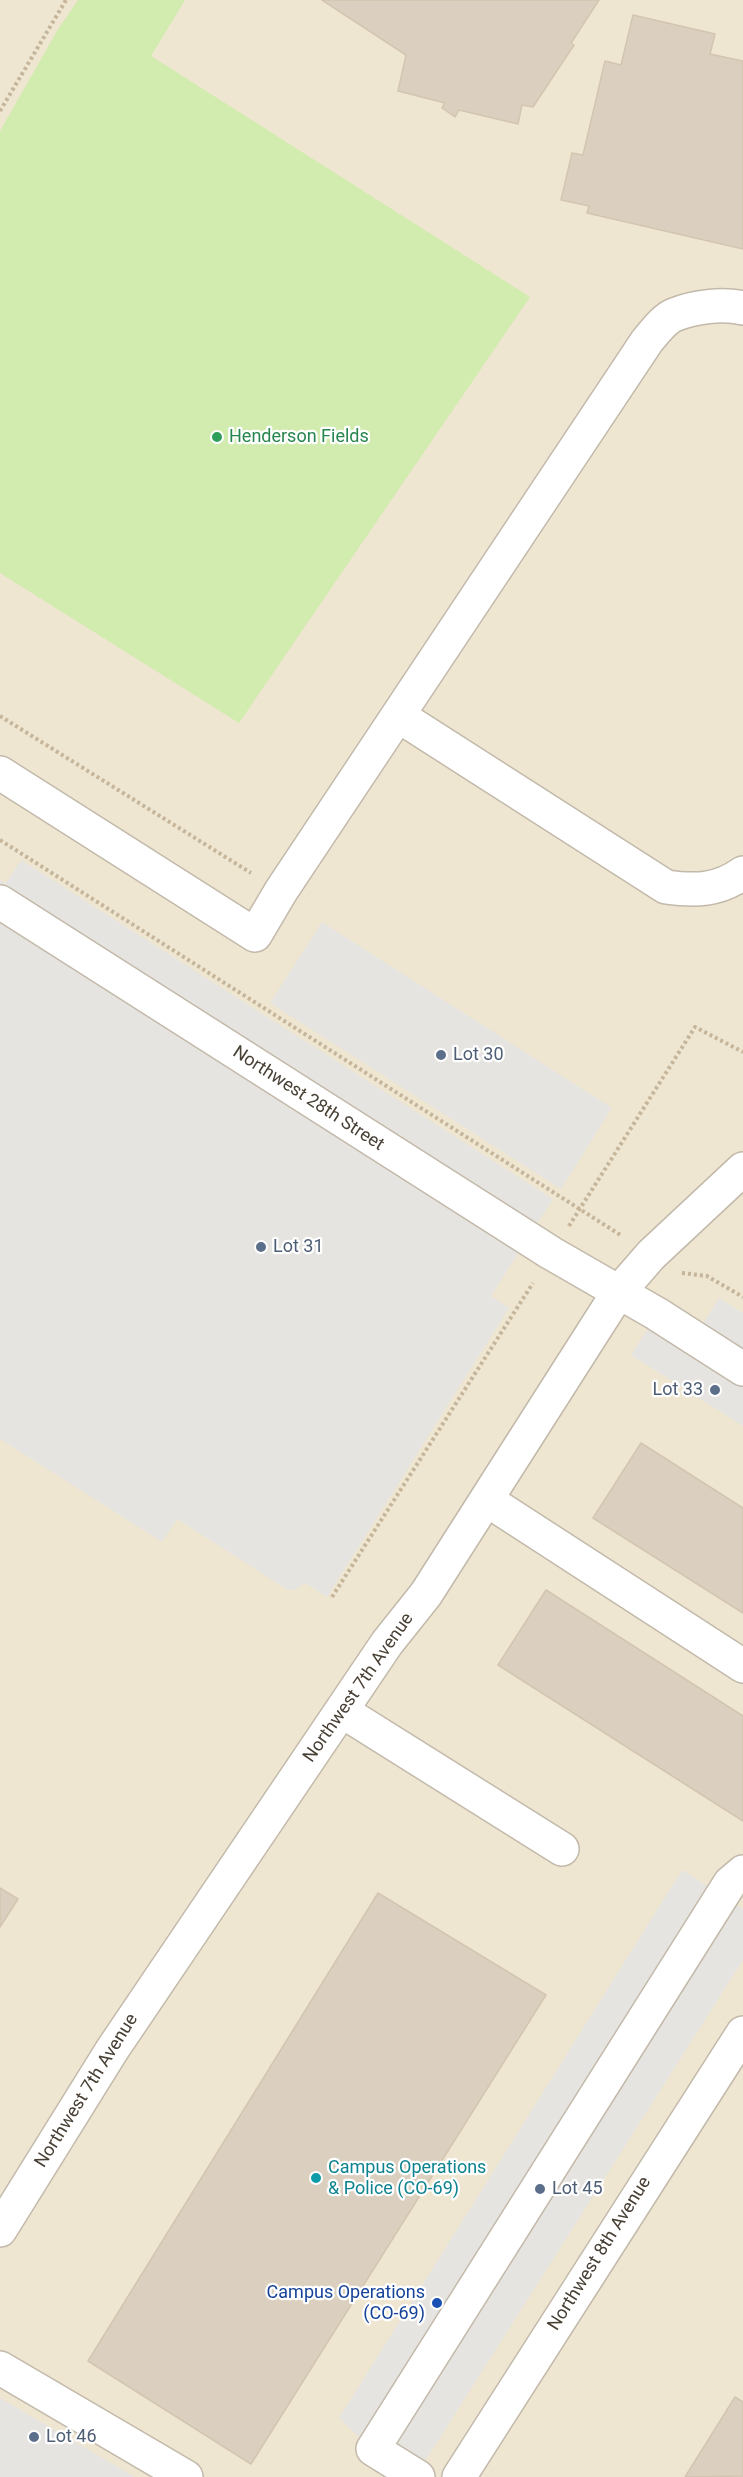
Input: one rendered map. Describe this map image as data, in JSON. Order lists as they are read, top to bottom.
{
  "streets": {
    "street": ["Northwest 28th Street", "Northwest 7th Avenue", "Northwest 8th Avenue"]
  },
  "crossings": [
    ["Northwest 28th Street", "Northwest 7th Avenue"]
  ],
  "places": [
    "Henderson Fields",
    "Lot 30",
    "Lot 31",
    "Lot 33",
    "Campus Operations & Police (CO-69)",
    "Lot 45",
    "Campus Operations (CO-69)",
    "Lot 46"
  ]
}
